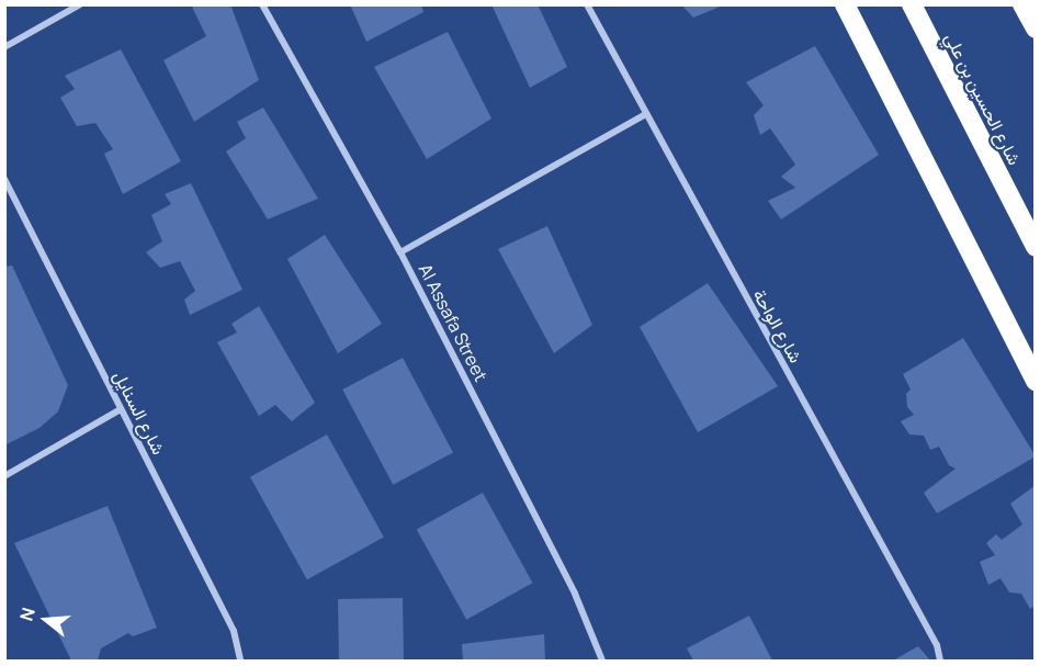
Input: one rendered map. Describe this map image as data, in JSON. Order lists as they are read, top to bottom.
{
  "streets": {
    "highway": ["شارع الحسين بن علي"],
    "street": ["Al Assafa Street", "شارع الواحة", "شارع السنايل"]
  },
  "north": "left"
}
